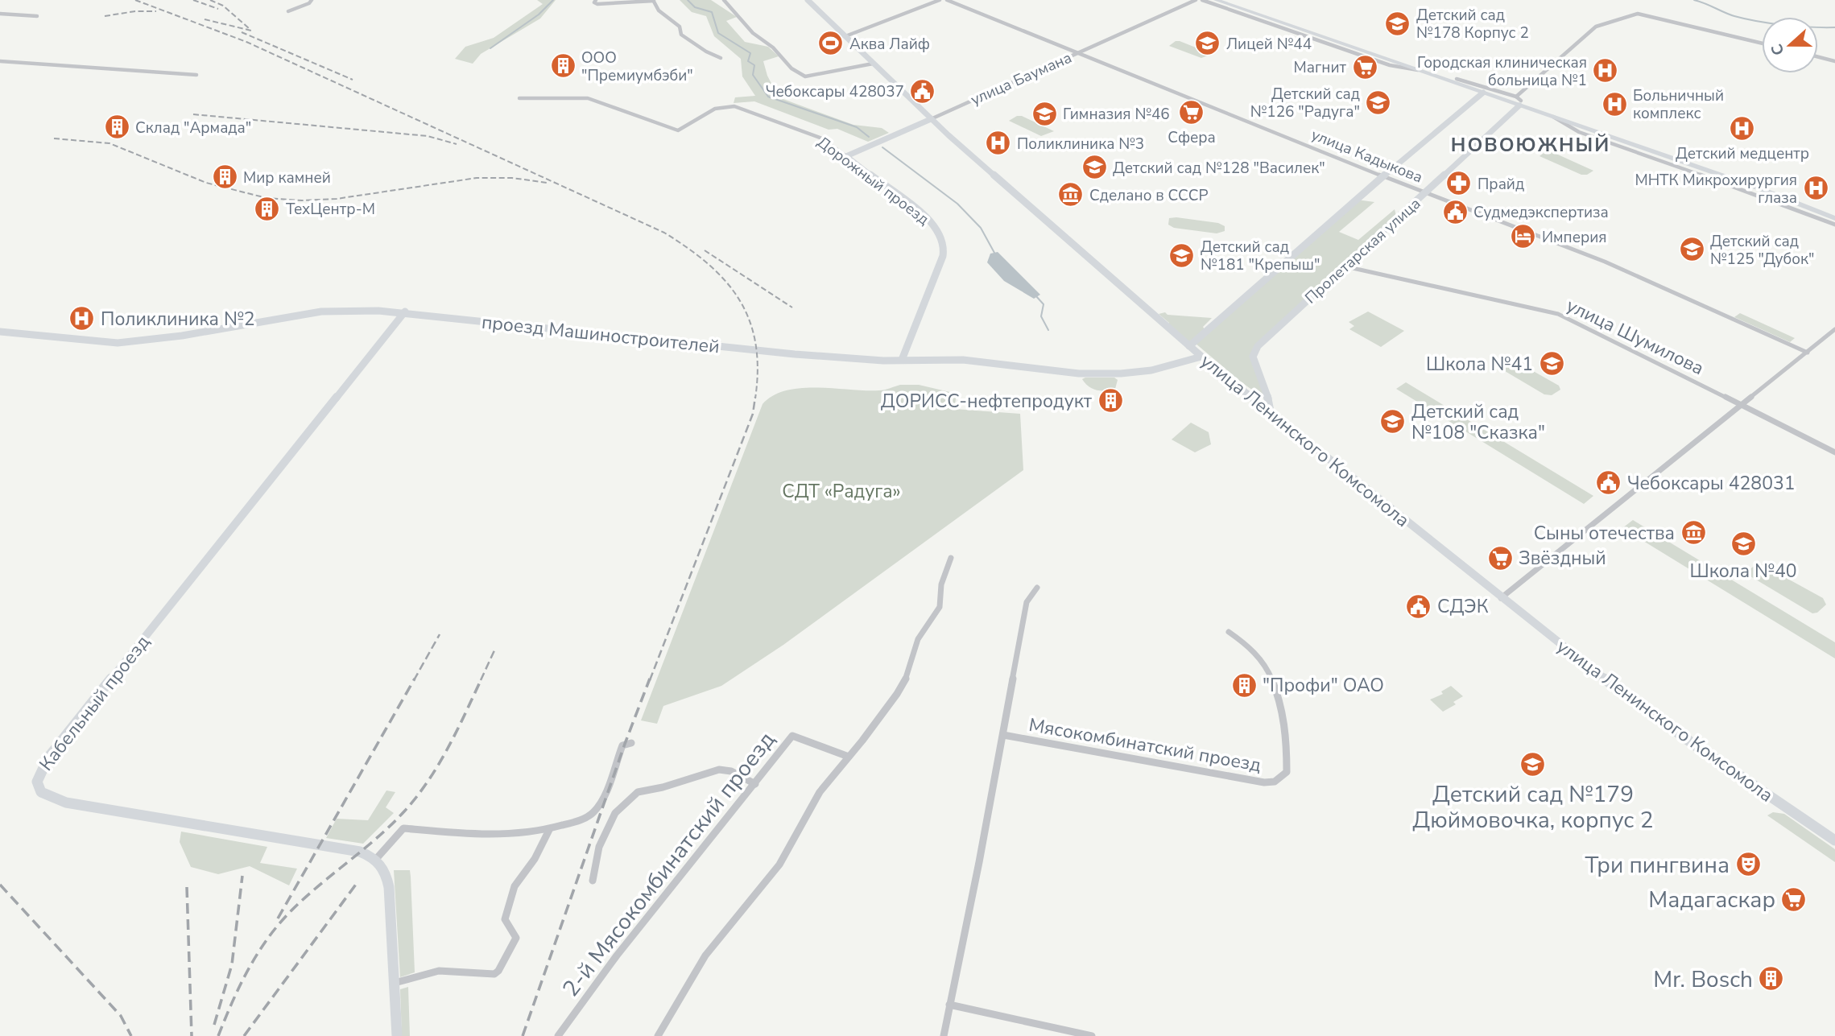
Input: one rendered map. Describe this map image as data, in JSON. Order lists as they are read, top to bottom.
{
  "streets": {
    "street": [
      "улица Баумана",
      "улица Кадыкова",
      "Дорожный проезд",
      "Пролетарская улица",
      "проезд Машиностроителей",
      "улица Шумилова",
      "улица Ленинского Комсомола",
      "Кабельный проезд",
      "Мясокомбинатский проезд",
      "2-й Мясокомбинатский проезд"
    ]
  },
  "crossings": [
    ["улица Баумана", "улица Кадыкова"],
    ["улица Баумана", "Дорожный проезд"],
    ["улица Баумана", "улица Ленинского Комсомола"],
    ["улица Кадыкова", "Пролетарская улица"],
    ["Дорожный проезд", "проезд Машиностроителей"],
    ["Пролетарская улица", "улица Шумилова"],
    ["Пролетарская улица", "улица Ленинского Комсомола"],
    ["проезд Машиностроителей", "улица Ленинского Комсомола"],
    ["проезд Машиностроителей", "Кабельный проезд"]
  ],
  "districts": ["НОВОЮЖНЫЙ"],
  "parks": ["СДТ «Радуга»"],
  "places": {
    "school or university": [
      "Детский сад №178 Корпус 2",
      "Лицей №44",
      "Детский сад №126 \"Радуга\"",
      "Гимназия №46",
      "Детский сад №128 \"Василек\"",
      "Детский сад №125 \"Дубок\"",
      "Детский сад №181 \"Крепыш\"",
      "Школа №41",
      "Детский сад №108 \"Сказка\"",
      "Школа №40",
      "Детский сад №179 Дюймовочка, корпус 2"
    ],
    "sports": ["Аква Лайф"],
    "building": [
      "ООО \"Премиумбэби\"",
      "Склад \"Армада\"",
      "Мир камней",
      "ТехЦентр-М",
      "ДОРИСС-нефтепродукт",
      "\"Профи\" ОАО",
      "Mr. Bosch"
    ],
    "supermarket": [
      "Магнит",
      "Сфера",
      "Звёздный",
      "Мадагаскар"
    ],
    "hospital": [
      "Городская клиническая больница №1",
      "Больничный комплекс",
      "Детский медцентр",
      "Поликлиника №3",
      "МНТК Микрохирургия глаза",
      "Поликлиника №2"
    ],
    "public building": [
      "Чебоксары 428037",
      "Судмедэкспертиза",
      "Чебоксары 428031",
      "СДЭК"
    ],
    "pharmacy": ["Прайд"],
    "museum": ["Сделано в СССР", "Сыны отечества"],
    "hotel": ["Империя"],
    "theatre": ["Три пингвина"]
  },
  "north": "left"
}
